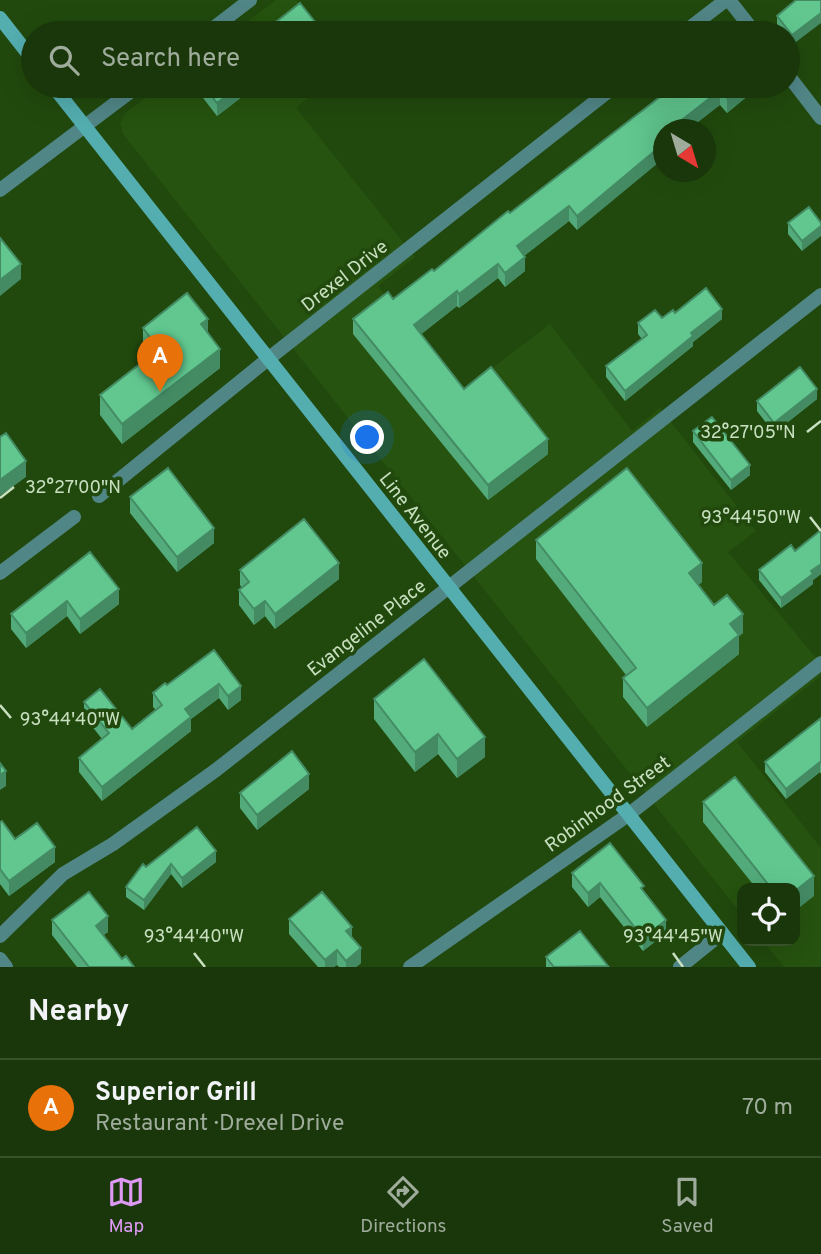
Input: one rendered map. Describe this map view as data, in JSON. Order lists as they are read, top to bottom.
{
  "streets": {
    "main road": ["Line Avenue"],
    "street": ["Drexel Drive", "Evangeline Place", "Robinhood Street"]
  },
  "crossings": [
    ["Drexel Drive", "Line Avenue"],
    ["Line Avenue", "Evangeline Place"],
    ["Line Avenue", "Robinhood Street"]
  ],
  "north": "bottom right",
  "page": {
    "search": "Search here",
    "pins": "A",
    "heading": "Nearby",
    "list": [
      {
        "mark": "A",
        "name": "Superior Grill",
        "note": "Restaurant · Drexel Drive",
        "value": "70 m"
      }
    ],
    "nav": ["Map", "Directions", "Saved"]
  },
  "coordinates": [
    "32°27'05\"N",
    "32°27'00\"N",
    "93°44'50\"W",
    "93°44'40\"W",
    "93°44'45\"W"
  ]
}
